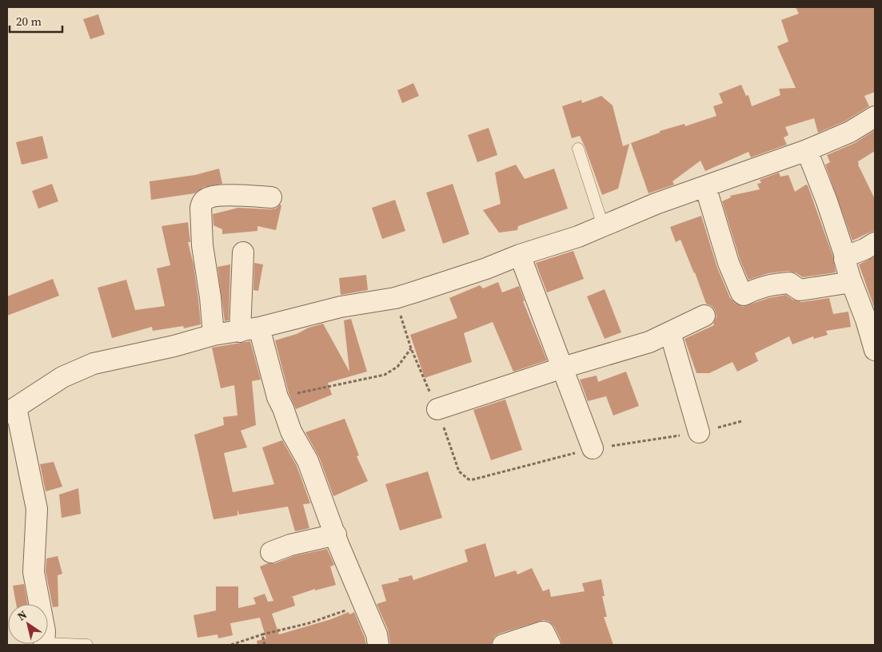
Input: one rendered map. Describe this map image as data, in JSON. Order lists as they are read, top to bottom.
{
  "scale_bar": "20 m",
  "north": "top left"
}
